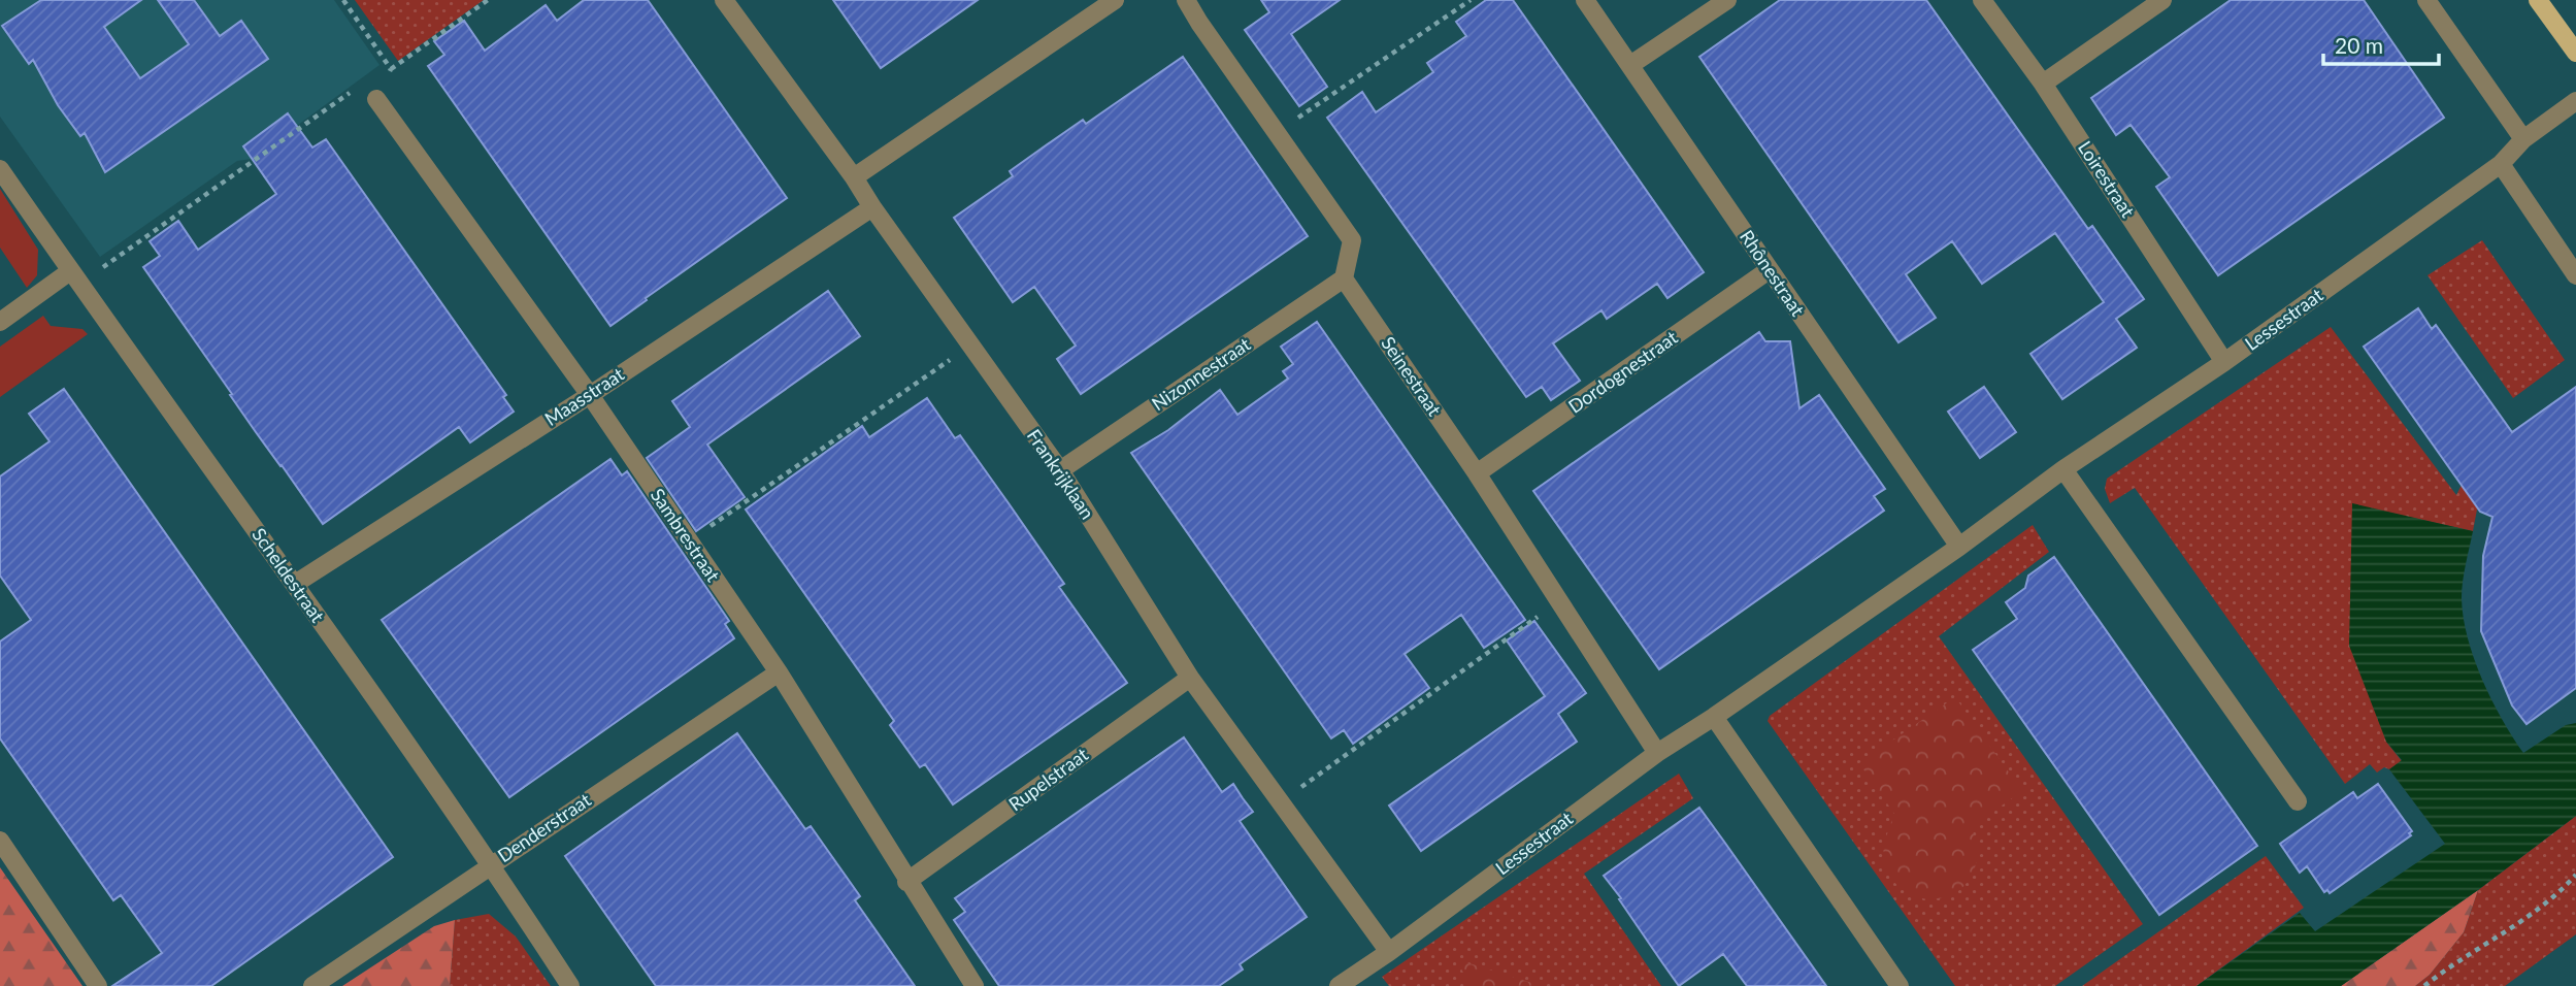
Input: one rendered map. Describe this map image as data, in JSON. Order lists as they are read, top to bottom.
{
  "streets": {
    "street": [
      "Loirestraat",
      "Rhônestraat",
      "Lessestraat",
      "Dordognestraat",
      "Nizonnestraat",
      "Seinestraat",
      "Maasstraat",
      "Frankrijklaan",
      "Sambrestraat",
      "Scheldestraat",
      "Rupelstraat",
      "Denderstraat"
    ]
  },
  "crossings": [
    ["Loirestraat", "Lessestraat"],
    ["Rhônestraat", "Lessestraat"],
    ["Rhônestraat", "Dordognestraat"],
    ["Lessestraat", "Seinestraat"],
    ["Lessestraat", "Frankrijklaan"],
    ["Dordognestraat", "Seinestraat"],
    ["Nizonnestraat", "Seinestraat"],
    ["Nizonnestraat", "Frankrijklaan"],
    ["Maasstraat", "Frankrijklaan"],
    ["Maasstraat", "Sambrestraat"],
    ["Maasstraat", "Scheldestraat"],
    ["Frankrijklaan", "Rupelstraat"],
    ["Sambrestraat", "Rupelstraat"],
    ["Sambrestraat", "Denderstraat"],
    ["Scheldestraat", "Denderstraat"]
  ],
  "scale_bar": "20 m"
}
